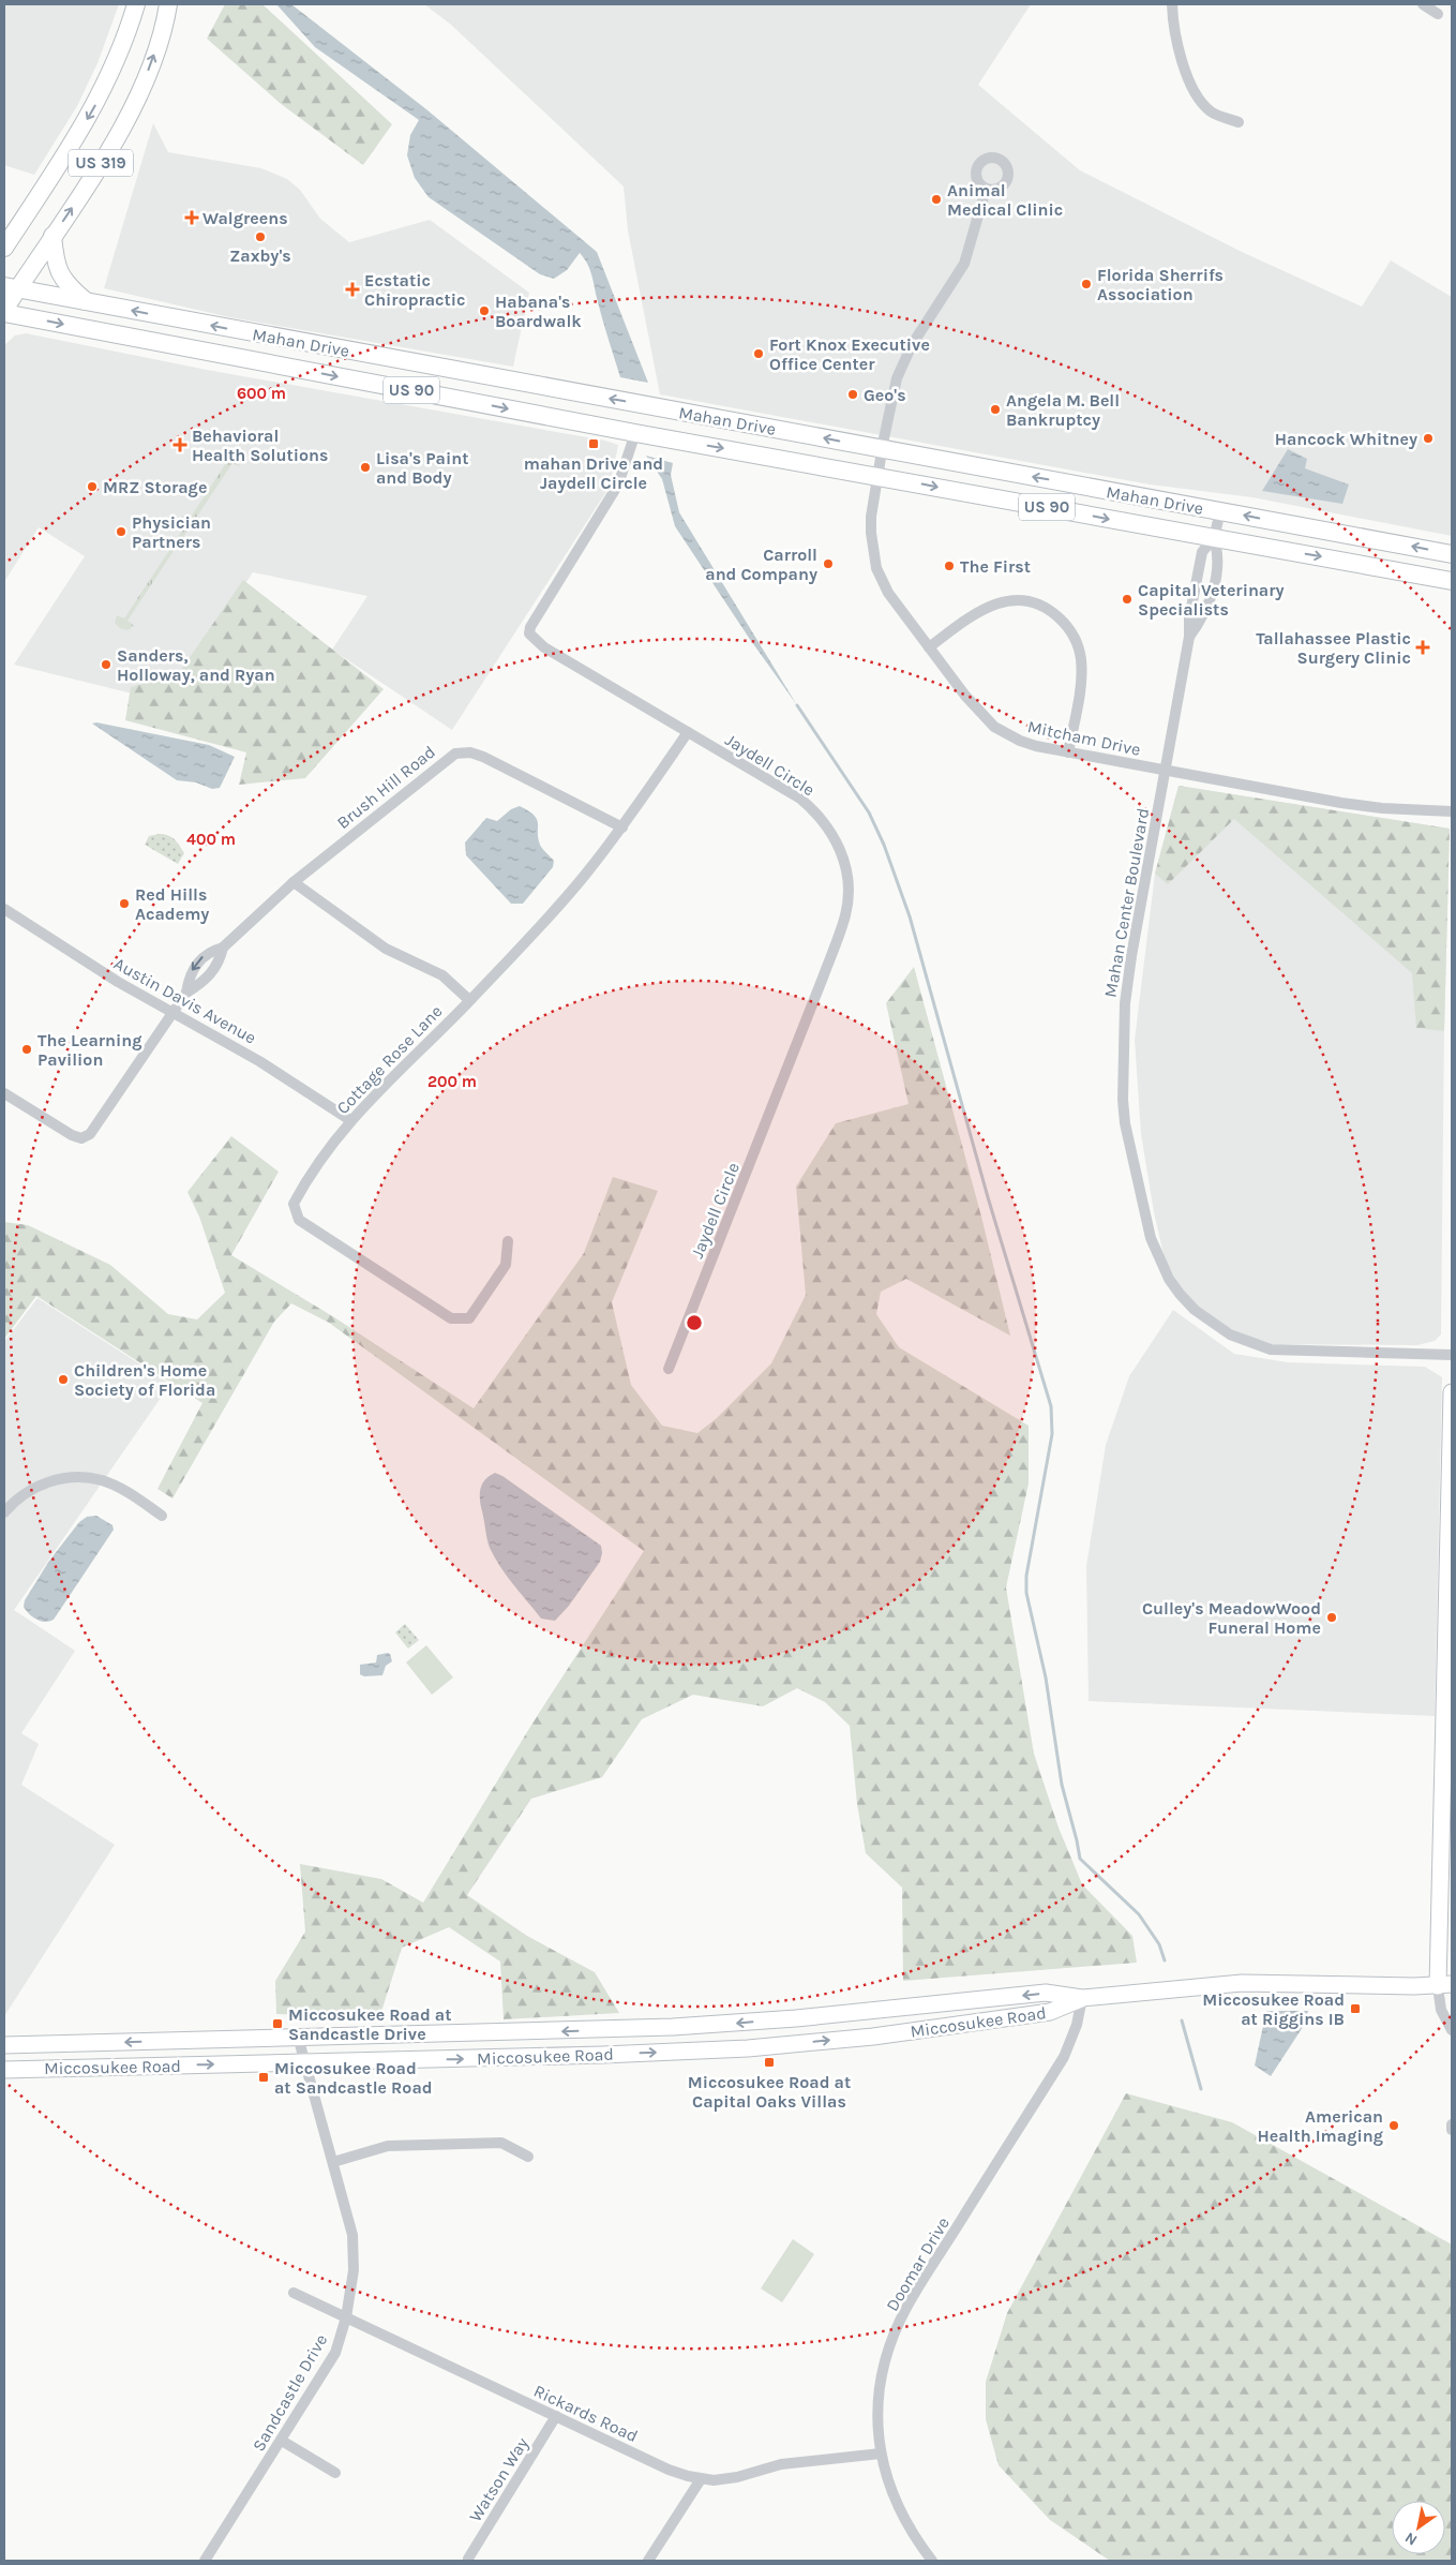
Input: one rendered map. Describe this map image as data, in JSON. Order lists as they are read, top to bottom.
{
  "streets": {
    "main road": ["US 319", "Mahan Drive", "US 90"],
    "street": [
      "Mitcham Drive",
      "Jaydell Circle",
      "Brush Hill Road",
      "Mahan Center Boulevard",
      "Austin Davis Avenue",
      "Cottage Rose Lane",
      "Miccosukee Road",
      "Doomar Drive",
      "Sandcastle Drive",
      "Rickards Road",
      "Watson Way"
    ]
  },
  "crossings": [
    ["US 319", "Mahan Drive"],
    ["Mahan Drive", "Mitcham Drive"],
    ["Mahan Drive", "Jaydell Circle"],
    ["Mahan Drive", "Mahan Center Boulevard"],
    ["Mitcham Drive", "Mahan Center Boulevard"],
    ["Jaydell Circle", "Cottage Rose Lane"],
    ["Brush Hill Road", "Austin Davis Avenue"],
    ["Brush Hill Road", "Cottage Rose Lane"],
    ["Austin Davis Avenue", "Cottage Rose Lane"],
    ["Miccosukee Road", "Doomar Drive"],
    ["Miccosukee Road", "Sandcastle Drive"],
    ["Doomar Drive", "Rickards Road"],
    ["Sandcastle Drive", "Rickards Road"],
    ["Rickards Road", "Watson Way"]
  ],
  "places": {
    "other": [
      "Animal Medical Clinic",
      "Zaxby's",
      "Florida Sherrifs Association",
      "Habana's Boardwalk",
      "Fort Knox Executive Office Center",
      "Geo's",
      "Angela M. Bell Bankruptcy",
      "Hancock Whitney",
      "Lisa's Paint and Body",
      "MRZ Storage",
      "Physician Partners",
      "Carroll and Company",
      "The First",
      "Capital Veterinary Specialists",
      "Sanders, Holloway, and Ryan",
      "Red Hills Academy",
      "The Learning Pavilion",
      "Children's Home Society of Florida",
      "Culley's MeadowWood Funeral Home",
      "American Health Imaging"
    ],
    "health": [
      "Walgreens",
      "Ecstatic Chiropractic",
      "Behavioral Health Solutions",
      "Tallahassee Plastic Surgery Clinic"
    ],
    "transit": [
      "mahan Drive and Jaydell Circle",
      "Miccosukee Road at Riggins IB",
      "Miccosukee Road at Sandcastle Drive",
      "Miccosukee Road at Capital Oaks Villas",
      "Miccosukee Road at Sandcastle Road"
    ]
  },
  "north": "bottom left",
  "rings": ["600 m", "400 m", "200 m"]
}
